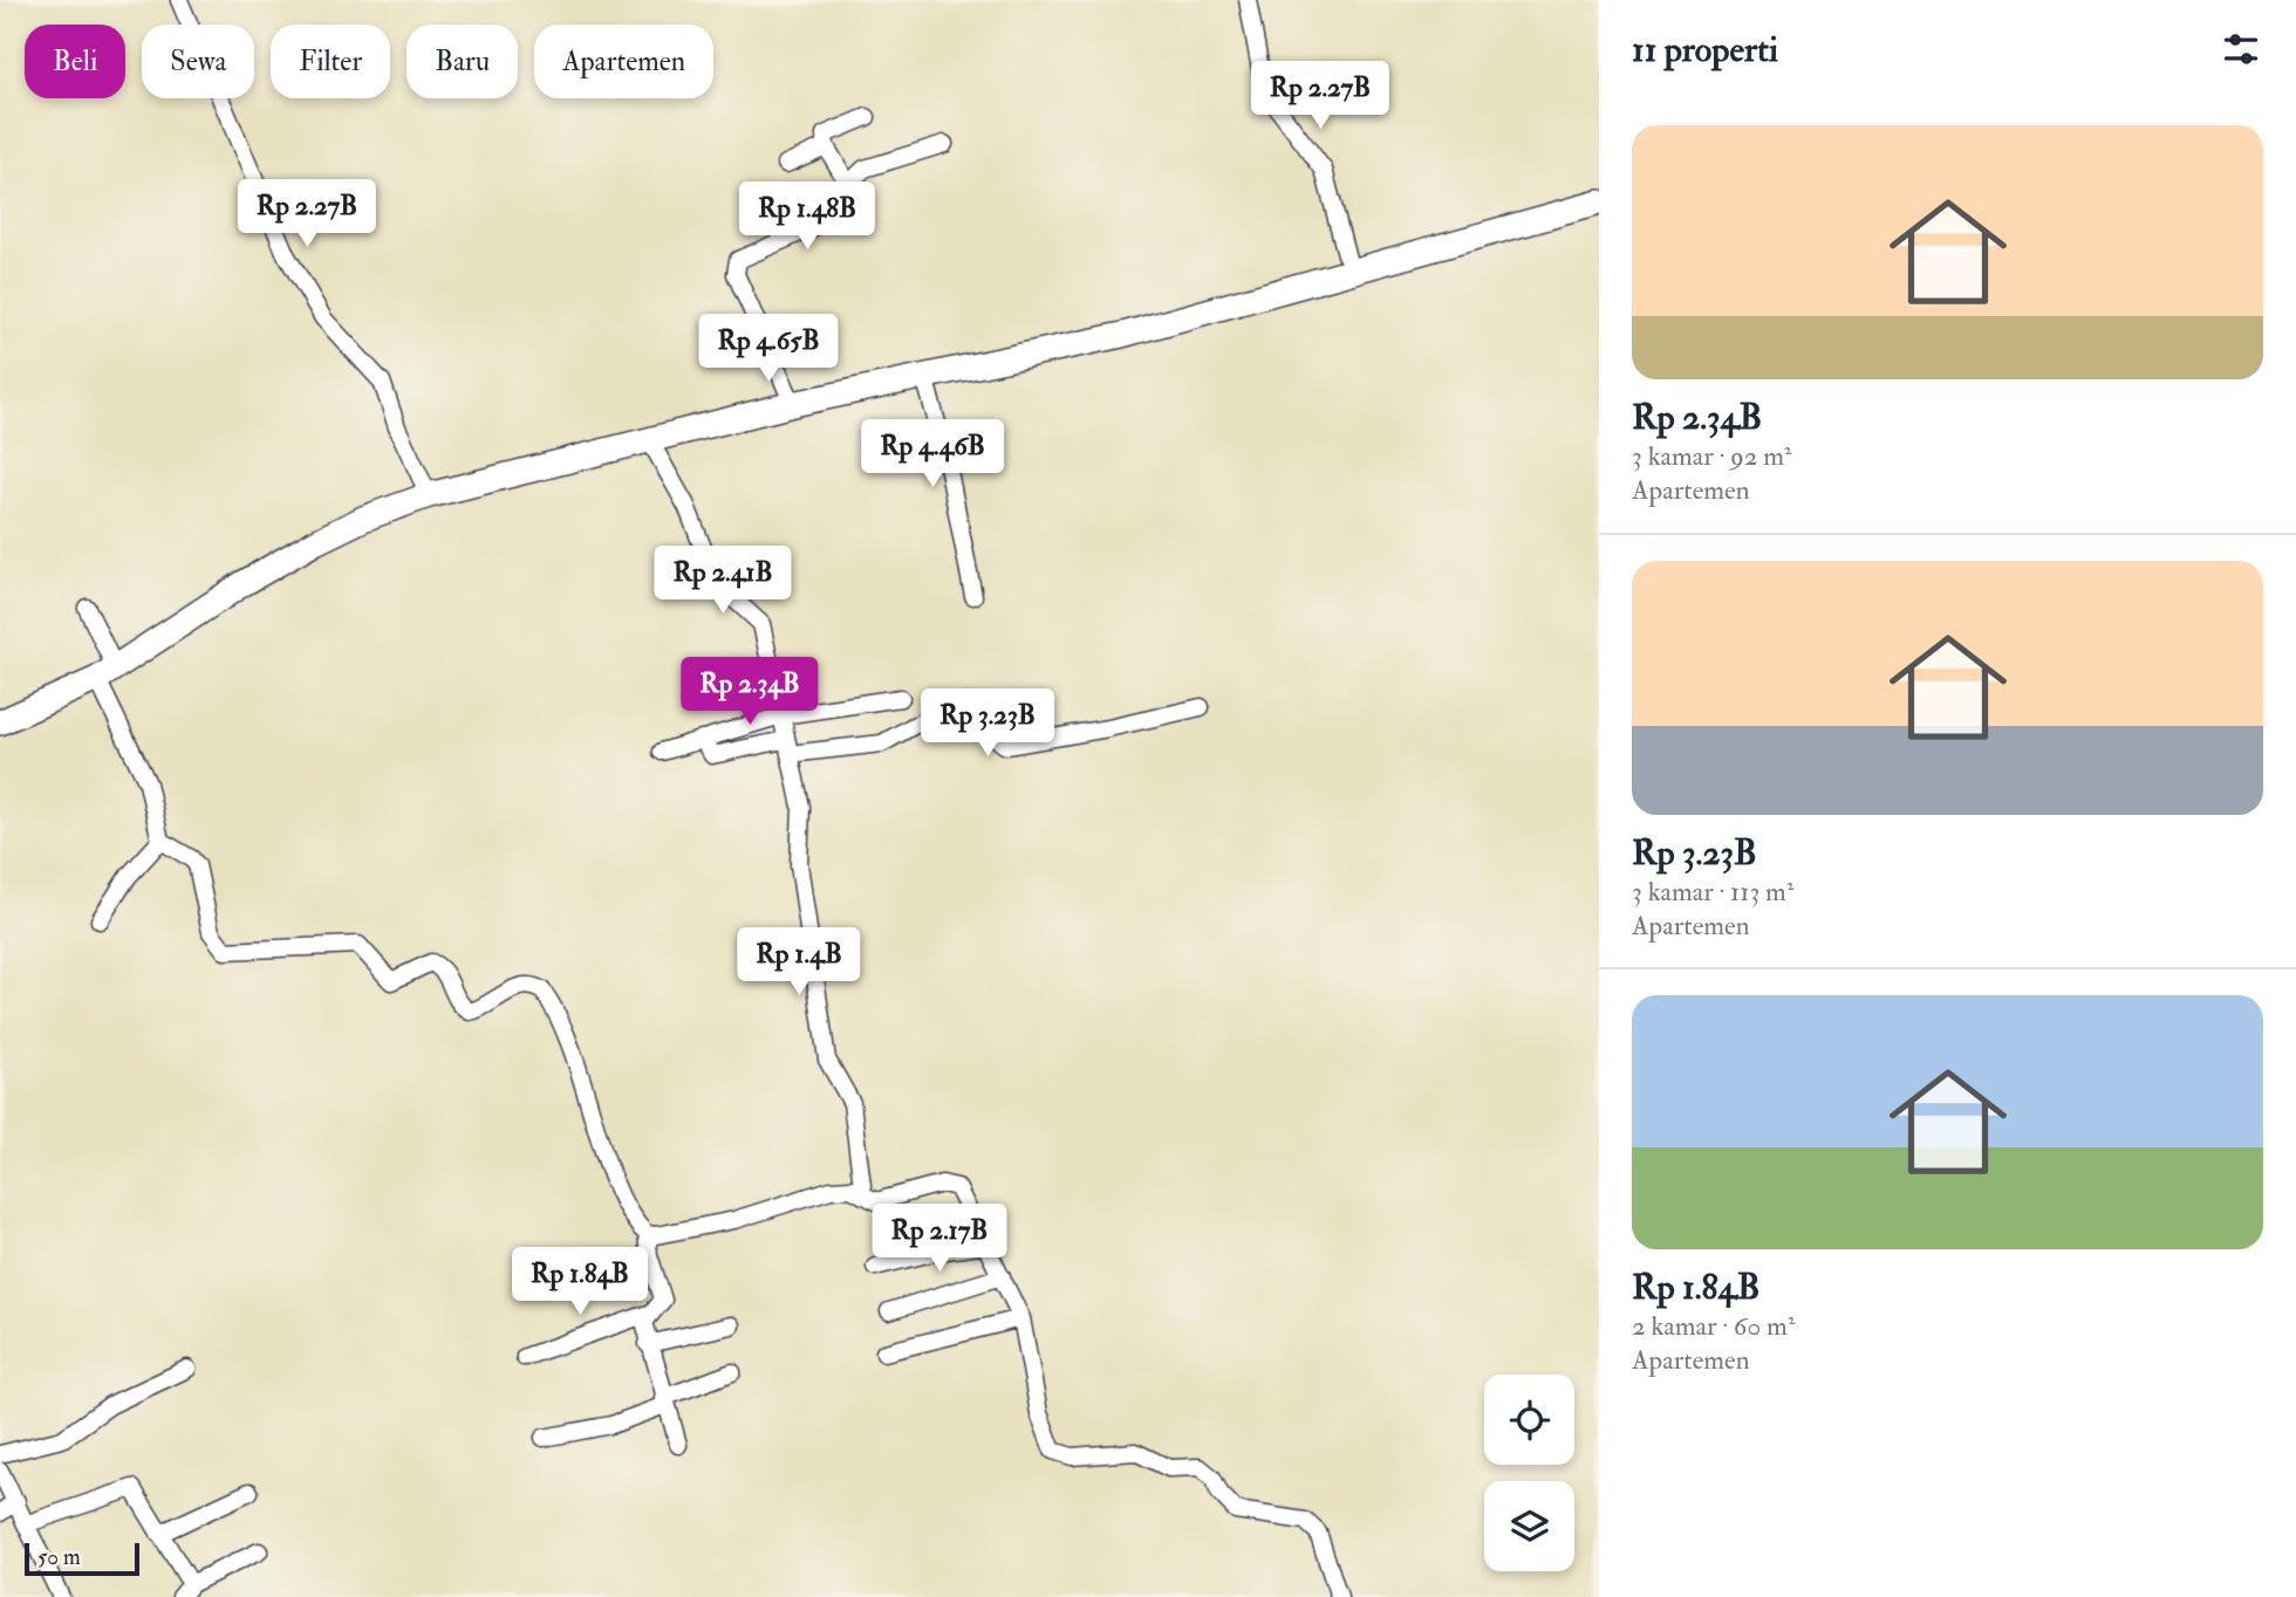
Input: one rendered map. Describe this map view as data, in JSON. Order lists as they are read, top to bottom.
{
  "scale_bar": "50 m",
  "page": {
    "heading": "11 properti",
    "chip": [
      "Beli",
      "Sewa",
      "Filter",
      "Baru",
      "Apartemen"
    ],
    "price": [
      "Rp 2.27B",
      "Rp 2.27B",
      "Rp 1.48B",
      "Rp 4.65B",
      "Rp 4.46B",
      "Rp 2.41B",
      "Rp 2.34B",
      "Rp 3.23B",
      "Rp 1.4B",
      "Rp 2.17B",
      "Rp 1.84B"
    ],
    "list": [
      {
        "name": "Rp 2.34B",
        "note": "3 kamar · 92 m² · Apartemen"
      },
      {
        "name": "Rp 3.23B",
        "note": "3 kamar · 113 m² · Apartemen"
      },
      {
        "name": "Rp 1.84B",
        "note": "2 kamar · 60 m² · Apartemen"
      }
    ],
    "scale": "50 m"
  }
}
